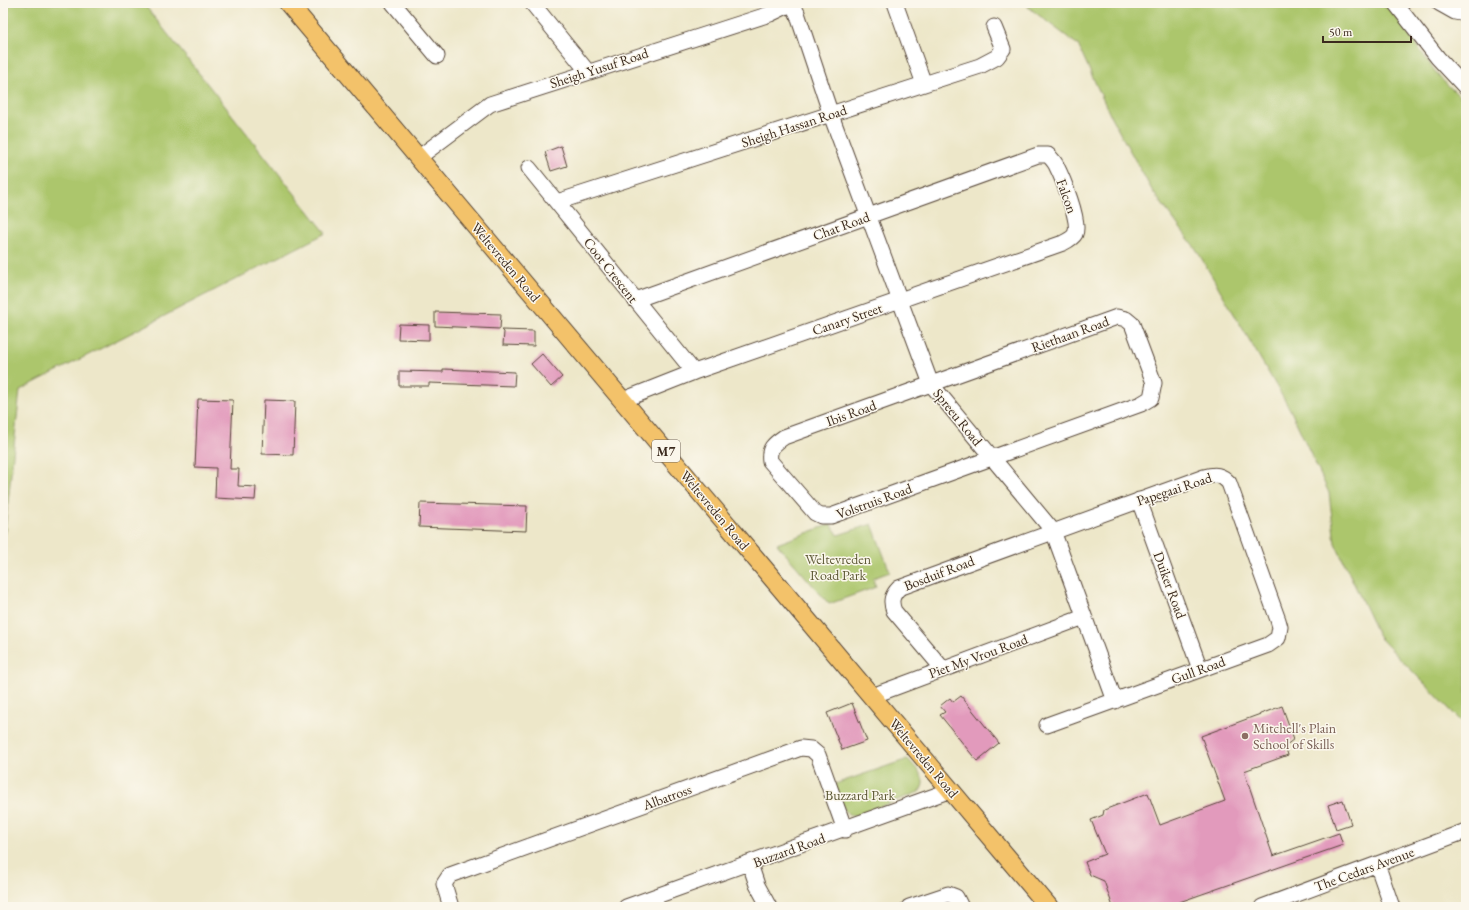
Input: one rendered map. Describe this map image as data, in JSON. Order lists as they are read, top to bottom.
{
  "streets": {
    "main road": ["Weltevreden Road", "M7"],
    "street": [
      "Sheigh Yusuf Road",
      "Sheigh Hassan Road",
      "Falcon",
      "Chat Road",
      "Coot Crescent",
      "Canary Street",
      "Riethaan Road",
      "Ibis Road",
      "Spreeu Road",
      "Papegaai Road",
      "Volstruis Road",
      "Bosduif Road",
      "Duiker Road",
      "Piet My Vrou Road",
      "Gull Road",
      "Albatross",
      "Buzzard Road",
      "The Cedars Avenue"
    ]
  },
  "crossings": [
    ["Sheigh Yusuf Road", "Weltevreden Road"],
    ["Sheigh Yusuf Road", "Spreeu Road"],
    ["Sheigh Hassan Road", "Coot Crescent"],
    ["Sheigh Hassan Road", "Spreeu Road"],
    ["Falcon", "Chat Road"],
    ["Falcon", "Canary Street"],
    ["Chat Road", "Coot Crescent"],
    ["Chat Road", "Spreeu Road"],
    ["Weltevreden Road", "Canary Street"],
    ["Weltevreden Road", "Piet My Vrou Road"],
    ["Weltevreden Road", "Buzzard Road"],
    ["Coot Crescent", "Canary Street"],
    ["Canary Street", "Spreeu Road"],
    ["Riethaan Road", "Ibis Road"],
    ["Riethaan Road", "Spreeu Road"],
    ["Riethaan Road", "Volstruis Road"],
    ["Ibis Road", "Spreeu Road"],
    ["Ibis Road", "Volstruis Road"],
    ["Spreeu Road", "Papegaai Road"],
    ["Spreeu Road", "Volstruis Road"],
    ["Spreeu Road", "Bosduif Road"],
    ["Spreeu Road", "Piet My Vrou Road"],
    ["Spreeu Road", "Gull Road"],
    ["Papegaai Road", "Bosduif Road"],
    ["Papegaai Road", "Duiker Road"],
    ["Papegaai Road", "Gull Road"],
    ["Bosduif Road", "Piet My Vrou Road"],
    ["Duiker Road", "Gull Road"],
    ["Albatross", "Buzzard Road"]
  ],
  "parks": ["Weltevreden Road Park", "Buzzard Park"],
  "places": ["Mitchell's Plain School of Skills"],
  "scale_bar": "50 m"
}
